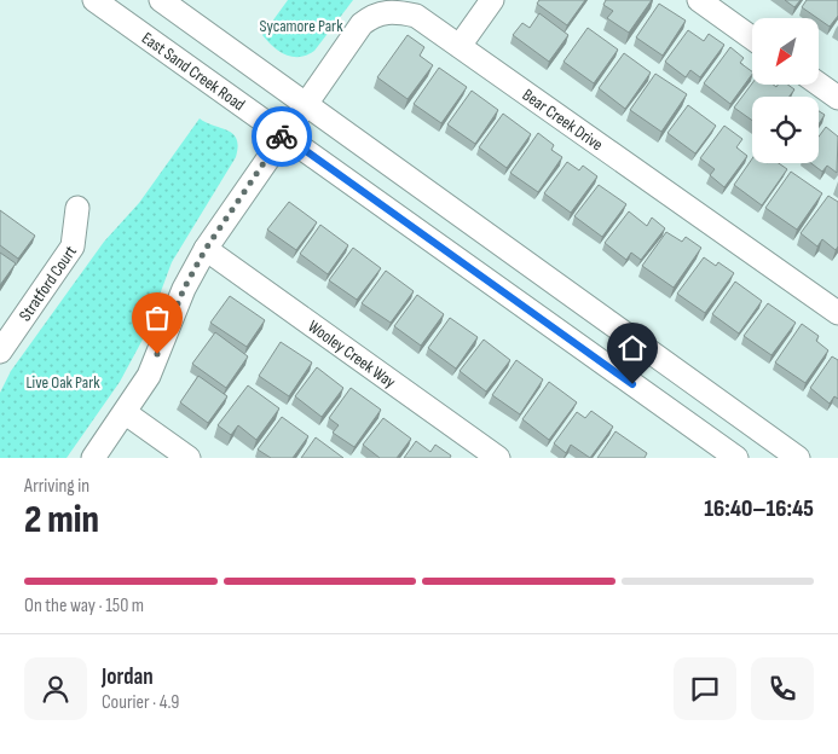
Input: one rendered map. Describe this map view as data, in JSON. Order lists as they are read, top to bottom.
{
  "streets": {
    "street": [
      "East Sand Creek Road",
      "Bear Creek Drive",
      "Stratford Court",
      "Wooley Creek Way"
    ]
  },
  "parks": ["Sycamore Park", "Live Oak Park"],
  "north": "bottom left",
  "page": {
    "heading": ["2 min", "Arriving in", "16:40–16:45"],
    "panel": ["Jordan", "Courier · 4.9"],
    "bar": "On the way · 150 m"
  }
}
